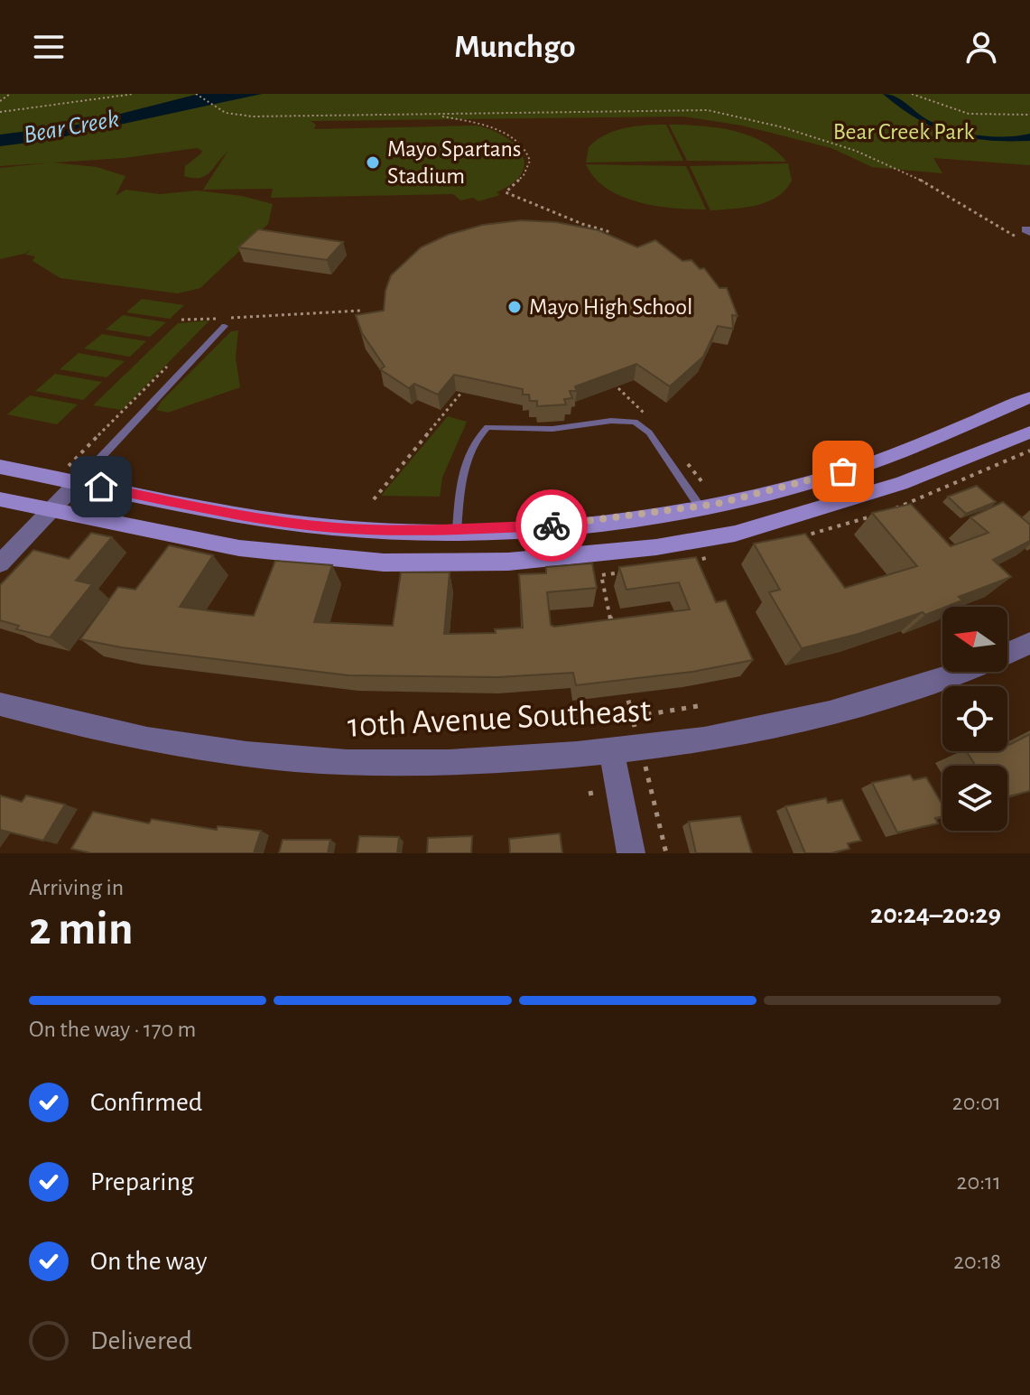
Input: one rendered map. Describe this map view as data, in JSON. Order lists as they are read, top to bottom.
{
  "streets": {
    "street": ["10th Avenue Southeast"]
  },
  "water": ["Bear Creek"],
  "parks": ["Bear Creek Park"],
  "places": ["Mayo Spartans Stadium", "Mayo High School"],
  "north": "left",
  "page": {
    "header": "Munchgo",
    "heading": ["2 min", "Arriving in", "20:24–20:29"],
    "bar": "On the way · 170 m",
    "list": [
      ["Confirmed", "20:01"],
      ["Preparing", "20:11"],
      ["On the way", "20:18"],
      "Delivered"
    ]
  }
}
